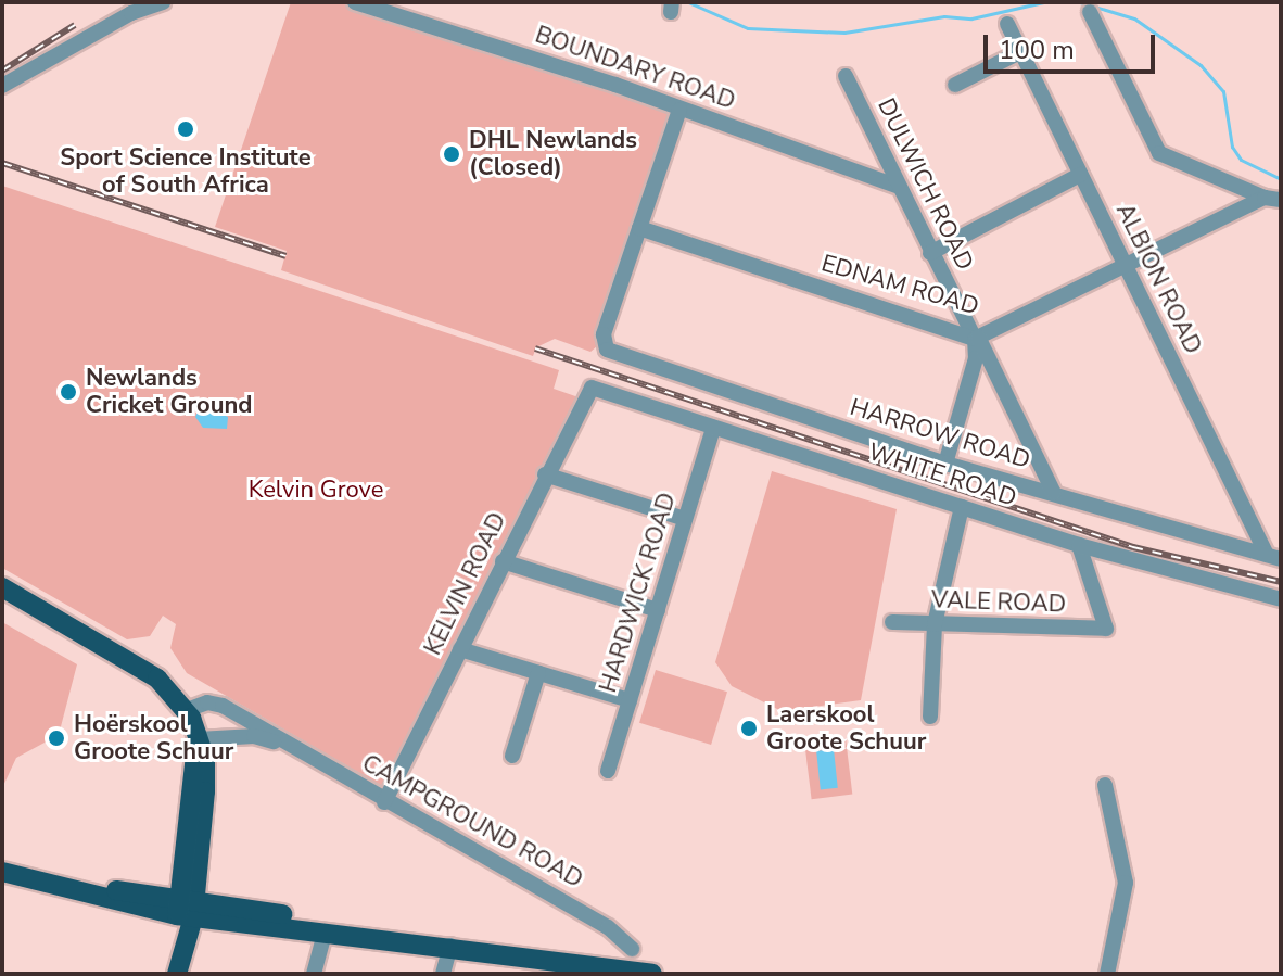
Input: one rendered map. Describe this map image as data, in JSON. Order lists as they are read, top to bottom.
{
  "streets": {
    "street": [
      "BOUNDARY ROAD",
      "DULWICH ROAD",
      "ALBION ROAD",
      "EDNAM ROAD",
      "HARROW ROAD",
      "WHITE ROAD",
      "KELVIN ROAD",
      "HARDWICK ROAD",
      "VALE ROAD",
      "CAMPGROUND ROAD"
    ]
  },
  "crossings": [
    ["BOUNDARY ROAD", "DULWICH ROAD"],
    ["DULWICH ROAD", "EDNAM ROAD"],
    ["DULWICH ROAD", "HARROW ROAD"],
    ["ALBION ROAD", "EDNAM ROAD"],
    ["ALBION ROAD", "HARROW ROAD"],
    ["EDNAM ROAD", "HARROW ROAD"],
    ["WHITE ROAD", "KELVIN ROAD"],
    ["WHITE ROAD", "HARDWICK ROAD"],
    ["WHITE ROAD", "VALE ROAD"],
    ["KELVIN ROAD", "CAMPGROUND ROAD"]
  ],
  "parks": ["Kelvin Grove"],
  "places": [
    "Sport Science Institute of South Africa",
    "DHL Newlands (Closed)",
    "Newlands Cricket Ground",
    "Laerskool Groote Schuur",
    "Hoërskool Groote Schuur"
  ],
  "scale_bar": "100 m"
}
